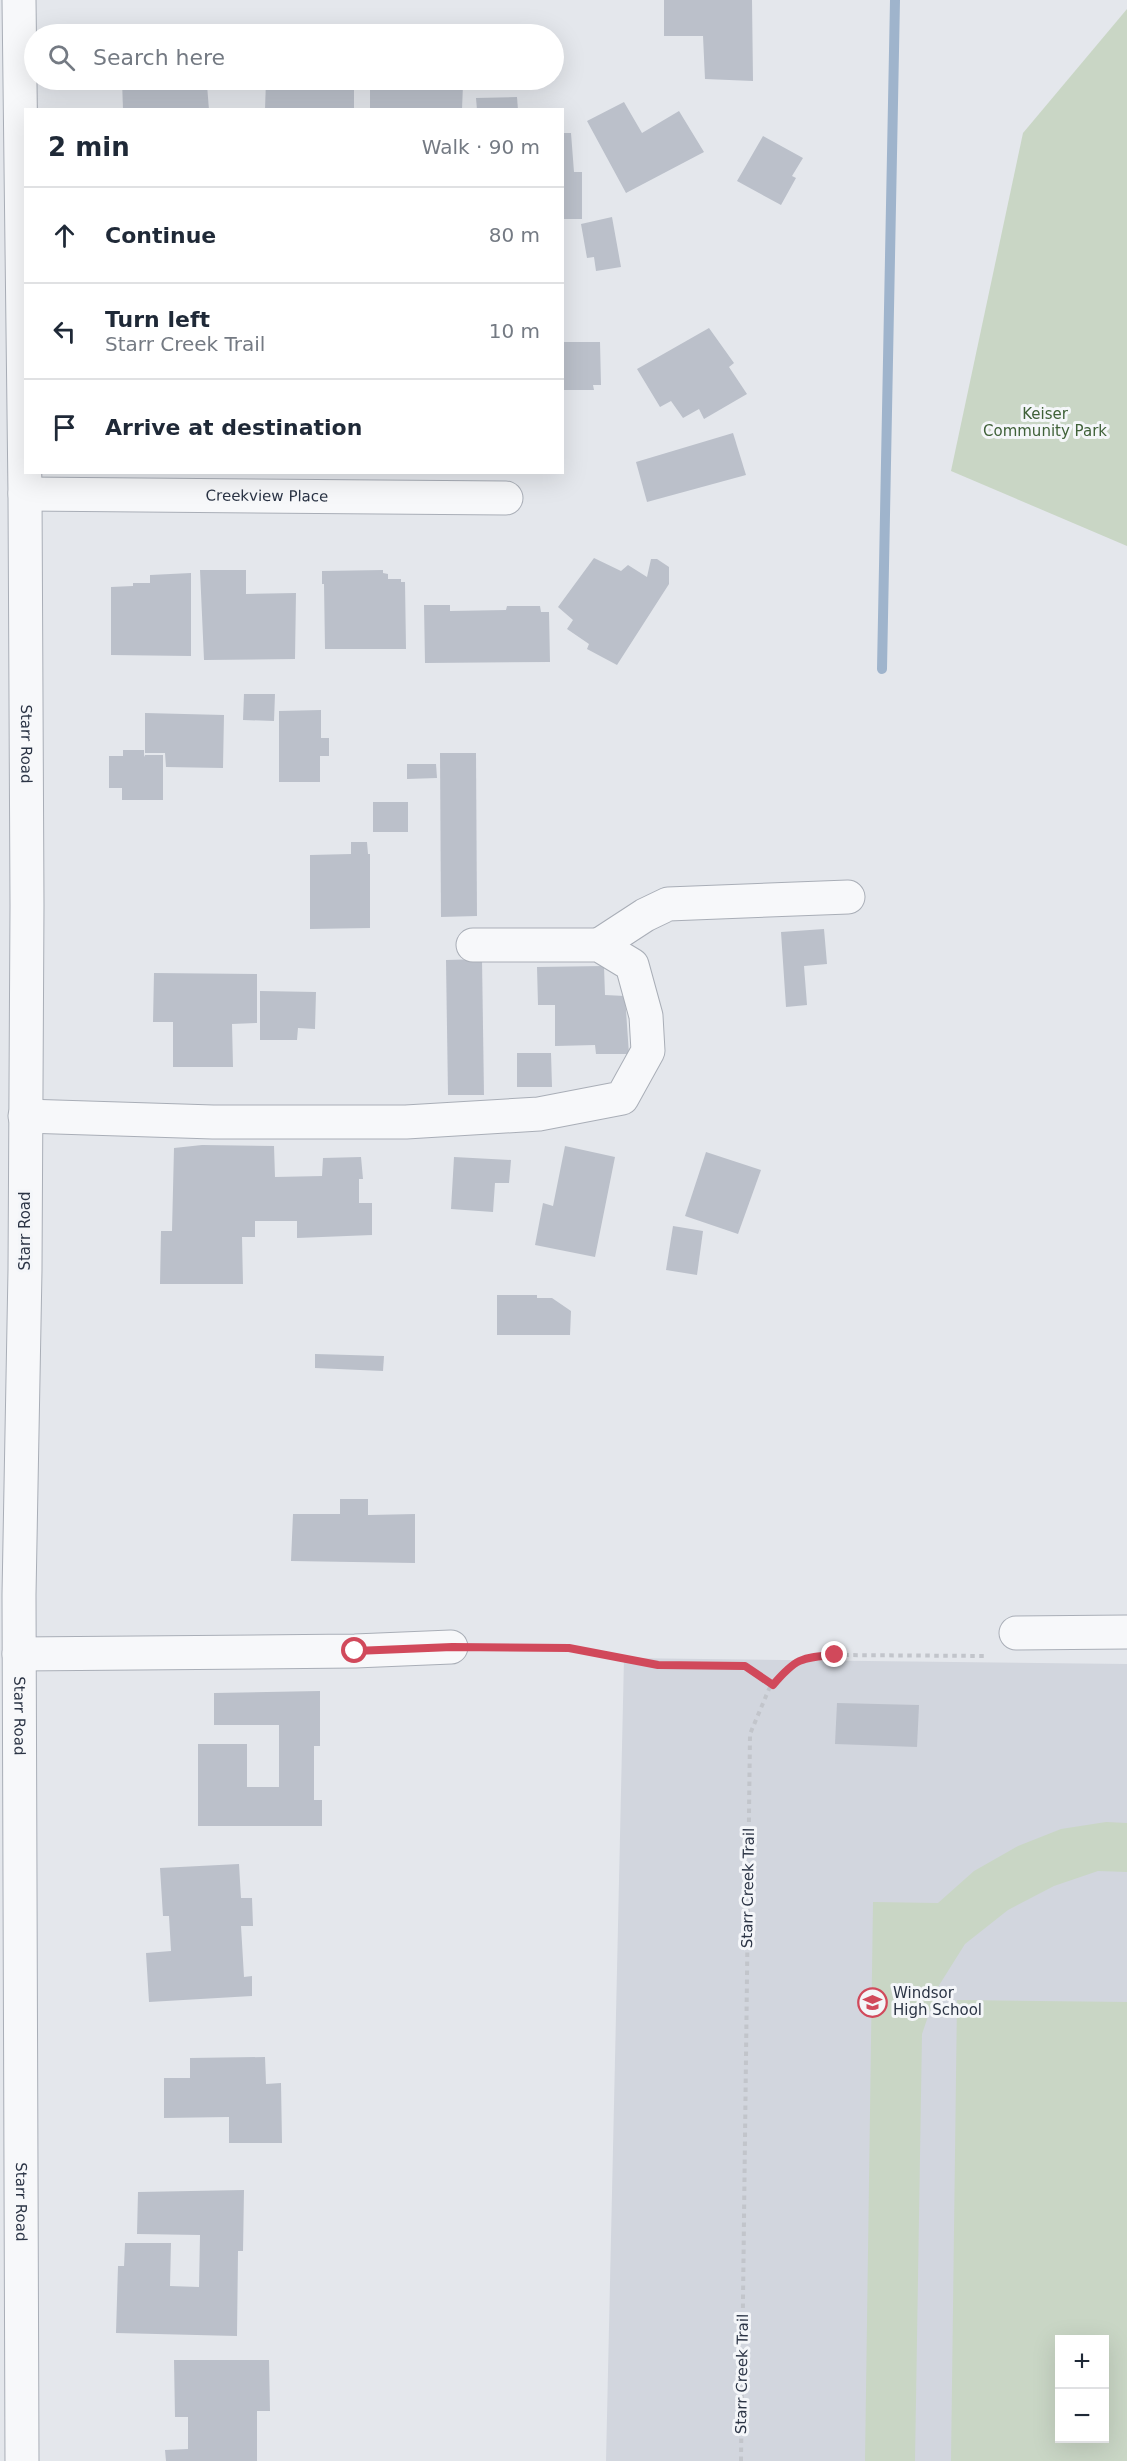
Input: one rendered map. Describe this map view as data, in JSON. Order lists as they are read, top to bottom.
{
  "streets": {
    "street": ["Creekview Place", "Starr Road"],
    "path": ["Starr Creek Trail"]
  },
  "crossings": [
    ["Creekview Place", "Starr Road"]
  ],
  "parks": ["Keiser Community Park"],
  "places": {
    "school or university": ["Windsor High School"]
  },
  "page": {
    "search": "Search here",
    "heading": ["2 min", "Walk · 90 m"],
    "list": [
      ["Continue", "80 m"],
      ["Turn left", "Starr Creek Trail", "10 m"],
      "Arrive at destination"
    ],
    "map_buttons": ["+", "−"]
  }
}
